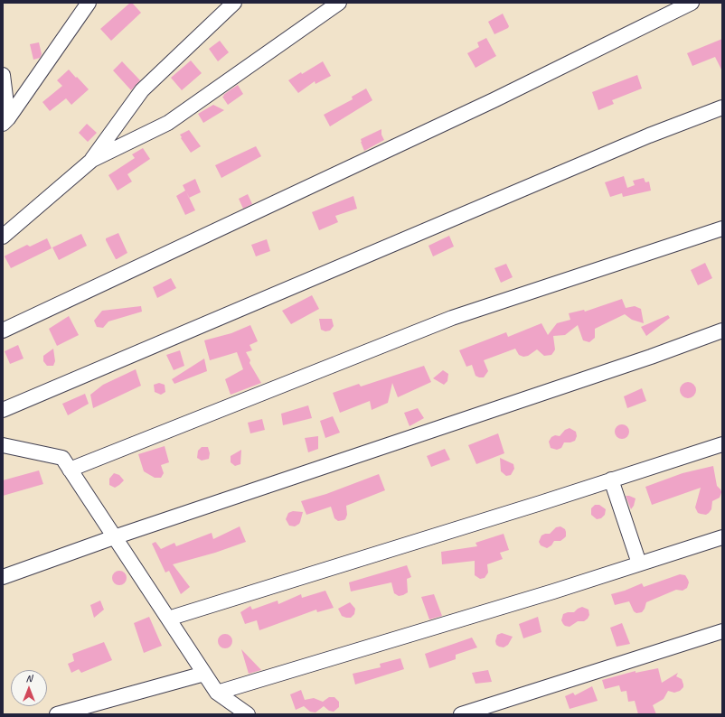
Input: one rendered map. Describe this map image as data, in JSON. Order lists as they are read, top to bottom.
{
  "north": "top"
}
